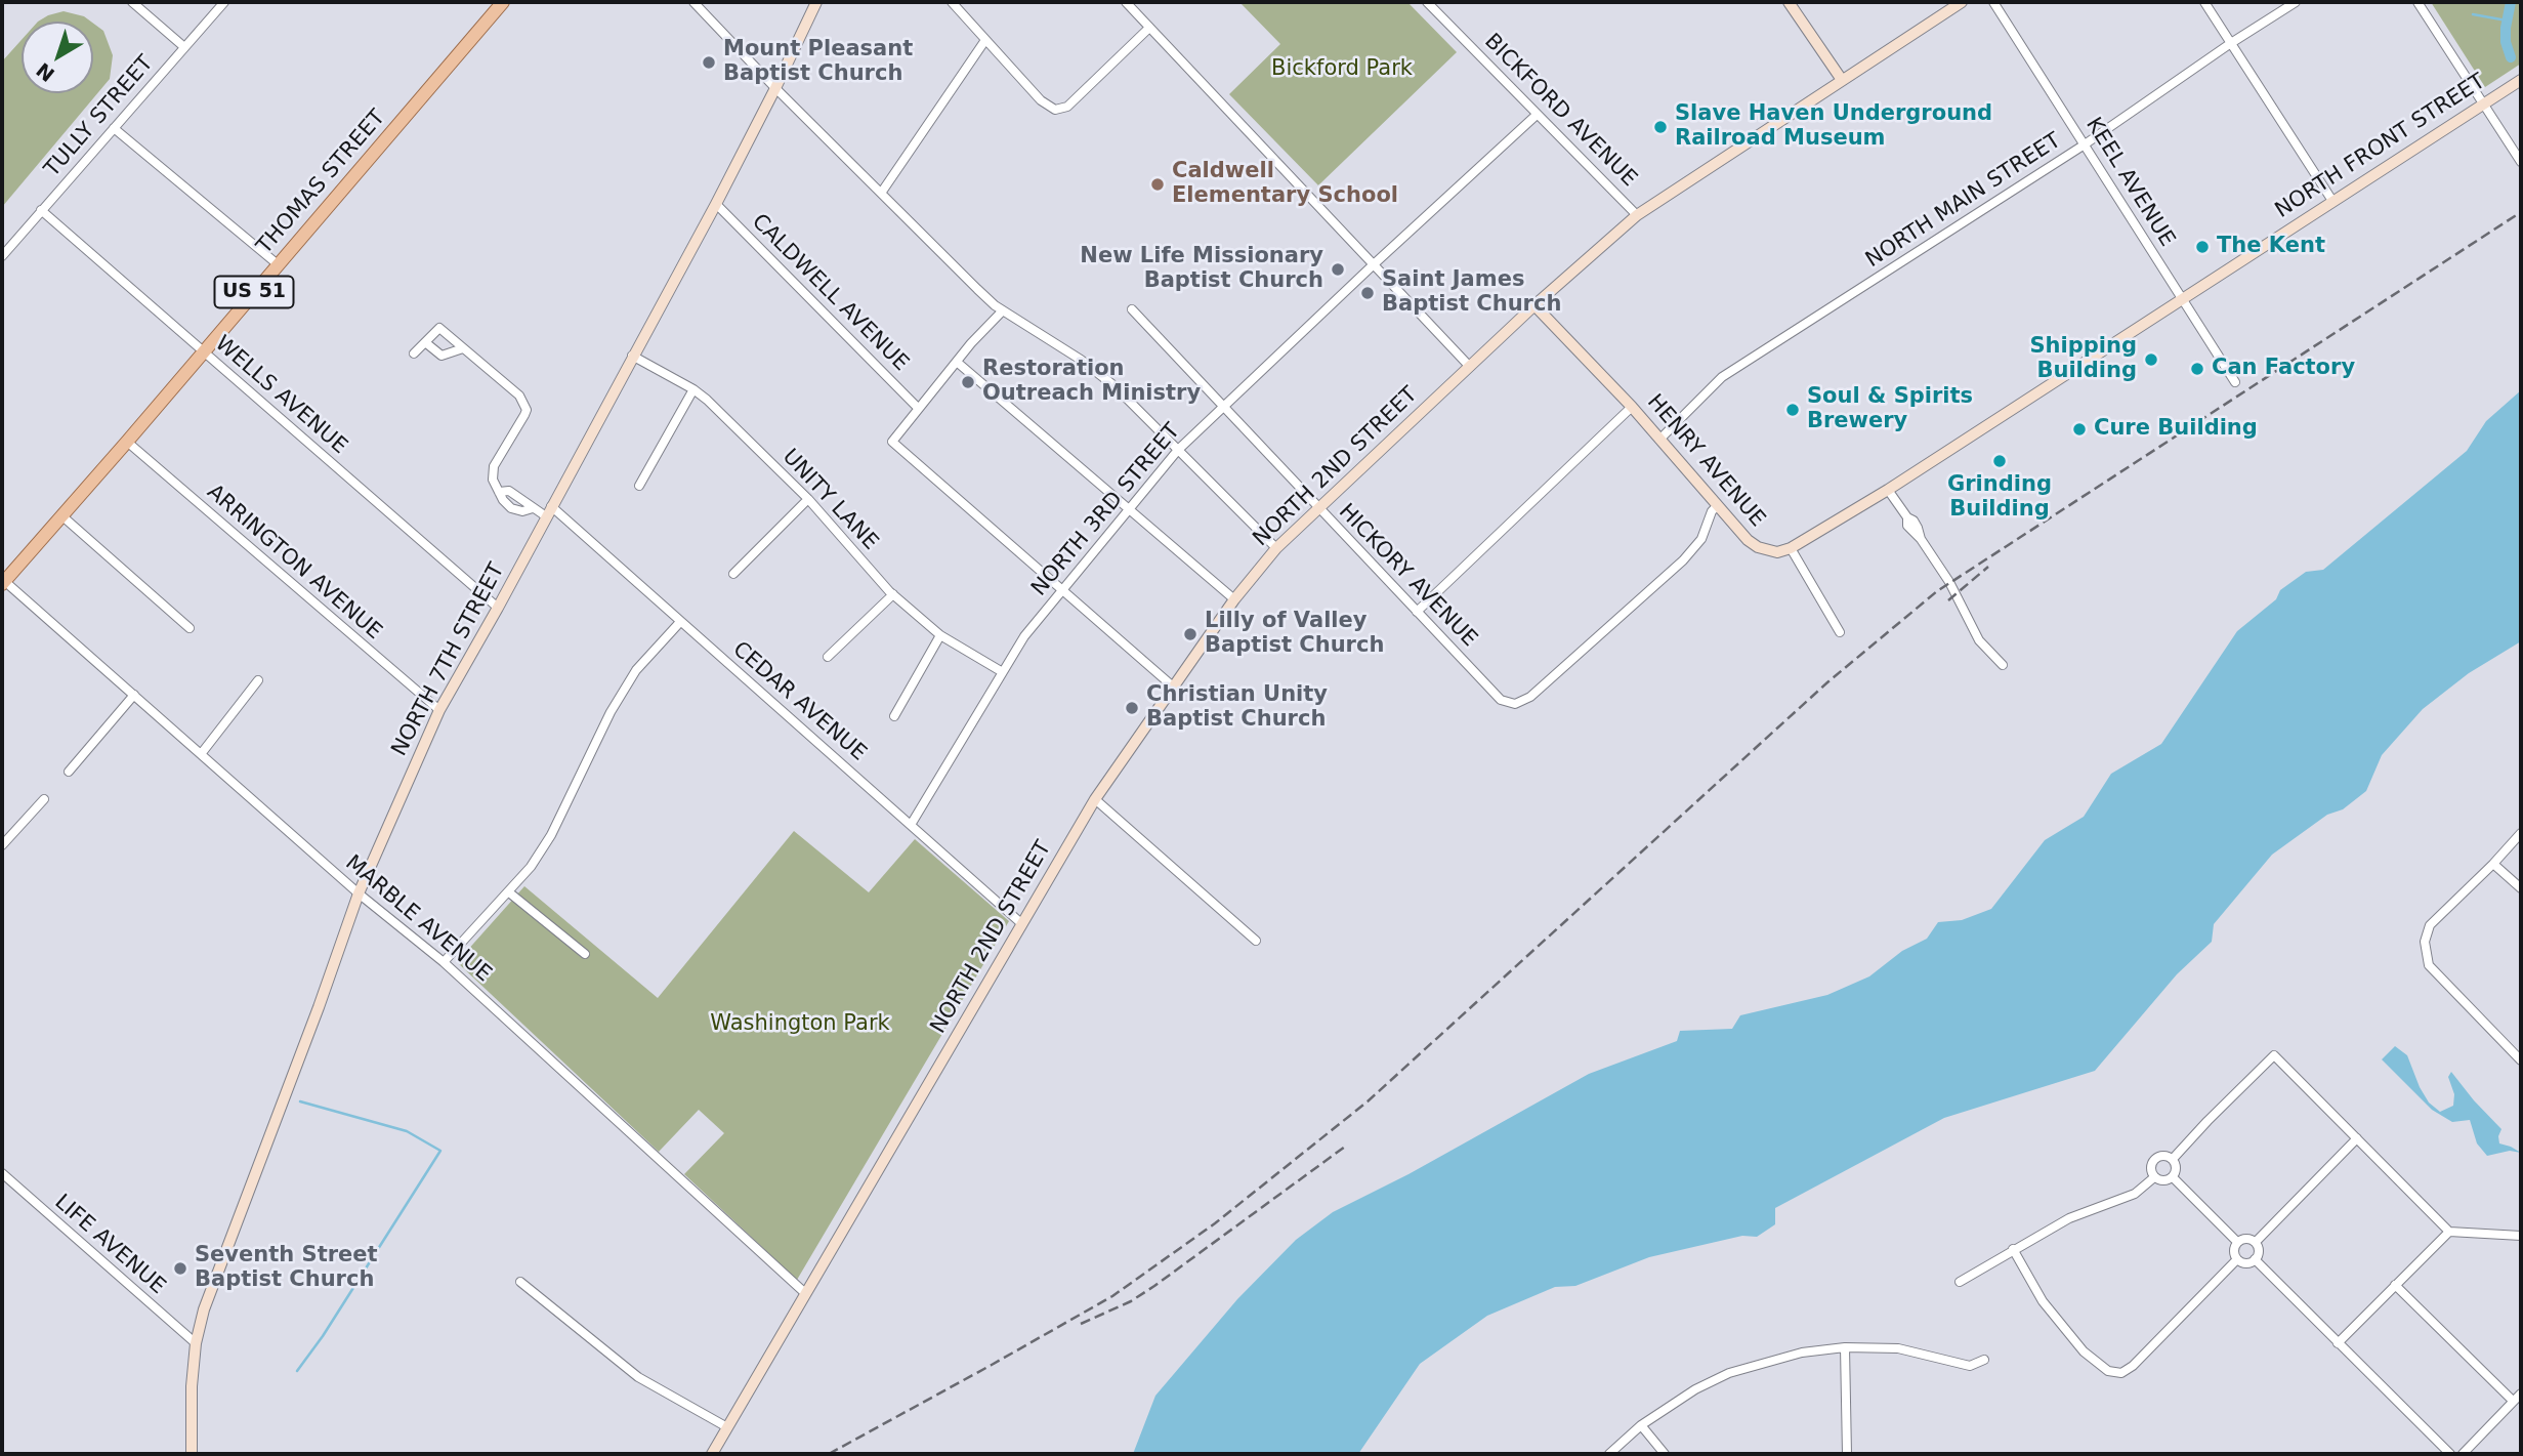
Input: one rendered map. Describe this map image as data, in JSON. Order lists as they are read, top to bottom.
{
  "streets": {
    "main road": ["THOMAS STREET", "US 51"],
    "street": [
      "BICKFORD AVENUE",
      "TULLY STREET",
      "NORTH FRONT STREET",
      "KEEL AVENUE",
      "NORTH MAIN STREET",
      "CALDWELL AVENUE",
      "WELLS AVENUE",
      "HENRY AVENUE",
      "NORTH 2ND STREET",
      "UNITY LANE",
      "NORTH 3RD STREET",
      "ARRINGTON AVENUE",
      "HICKORY AVENUE",
      "NORTH 7TH STREET",
      "CEDAR AVENUE",
      "MARBLE AVENUE",
      "LIFE AVENUE"
    ]
  },
  "crossings": [
    ["BICKFORD AVENUE", "NORTH 2ND STREET"],
    ["BICKFORD AVENUE", "NORTH 3RD STREET"],
    ["TULLY STREET", "WELLS AVENUE"],
    ["NORTH FRONT STREET", "KEEL AVENUE"],
    ["NORTH FRONT STREET", "HENRY AVENUE"],
    ["THOMAS STREET", "WELLS AVENUE"],
    ["THOMAS STREET", "ARRINGTON AVENUE"],
    ["THOMAS STREET", "MARBLE AVENUE"],
    ["KEEL AVENUE", "NORTH MAIN STREET"],
    ["NORTH MAIN STREET", "HENRY AVENUE"],
    ["CALDWELL AVENUE", "NORTH 7TH STREET"],
    ["WELLS AVENUE", "NORTH 7TH STREET"],
    ["HENRY AVENUE", "NORTH 2ND STREET"],
    ["HENRY AVENUE", "HICKORY AVENUE"],
    ["NORTH 2ND STREET", "HICKORY AVENUE"],
    ["NORTH 2ND STREET", "CEDAR AVENUE"],
    ["NORTH 2ND STREET", "MARBLE AVENUE"],
    ["UNITY LANE", "NORTH 3RD STREET"],
    ["UNITY LANE", "NORTH 7TH STREET"],
    ["NORTH 3RD STREET", "HICKORY AVENUE"],
    ["NORTH 3RD STREET", "CEDAR AVENUE"],
    ["ARRINGTON AVENUE", "NORTH 7TH STREET"],
    ["NORTH 7TH STREET", "CEDAR AVENUE"],
    ["NORTH 7TH STREET", "MARBLE AVENUE"],
    ["NORTH 7TH STREET", "LIFE AVENUE"]
  ],
  "parks": ["Bickford Park", "Washington Park"],
  "places": [
    "Mount Pleasant Baptist Church",
    "Slave Haven Underground Railroad Museum",
    "Caldwell Elementary School",
    "The Kent",
    "New Life Missionary Baptist Church",
    "Saint James Baptist Church",
    "Shipping Building",
    "Can Factory",
    "Restoration Outreach Ministry",
    "Soul & Spirits Brewery",
    "Cure Building",
    "Grinding Building",
    "Lilly of Valley Baptist Church",
    "Christian Unity Baptist Church",
    "Seventh Street Baptist Church"
  ],
  "north": "bottom left"
}
